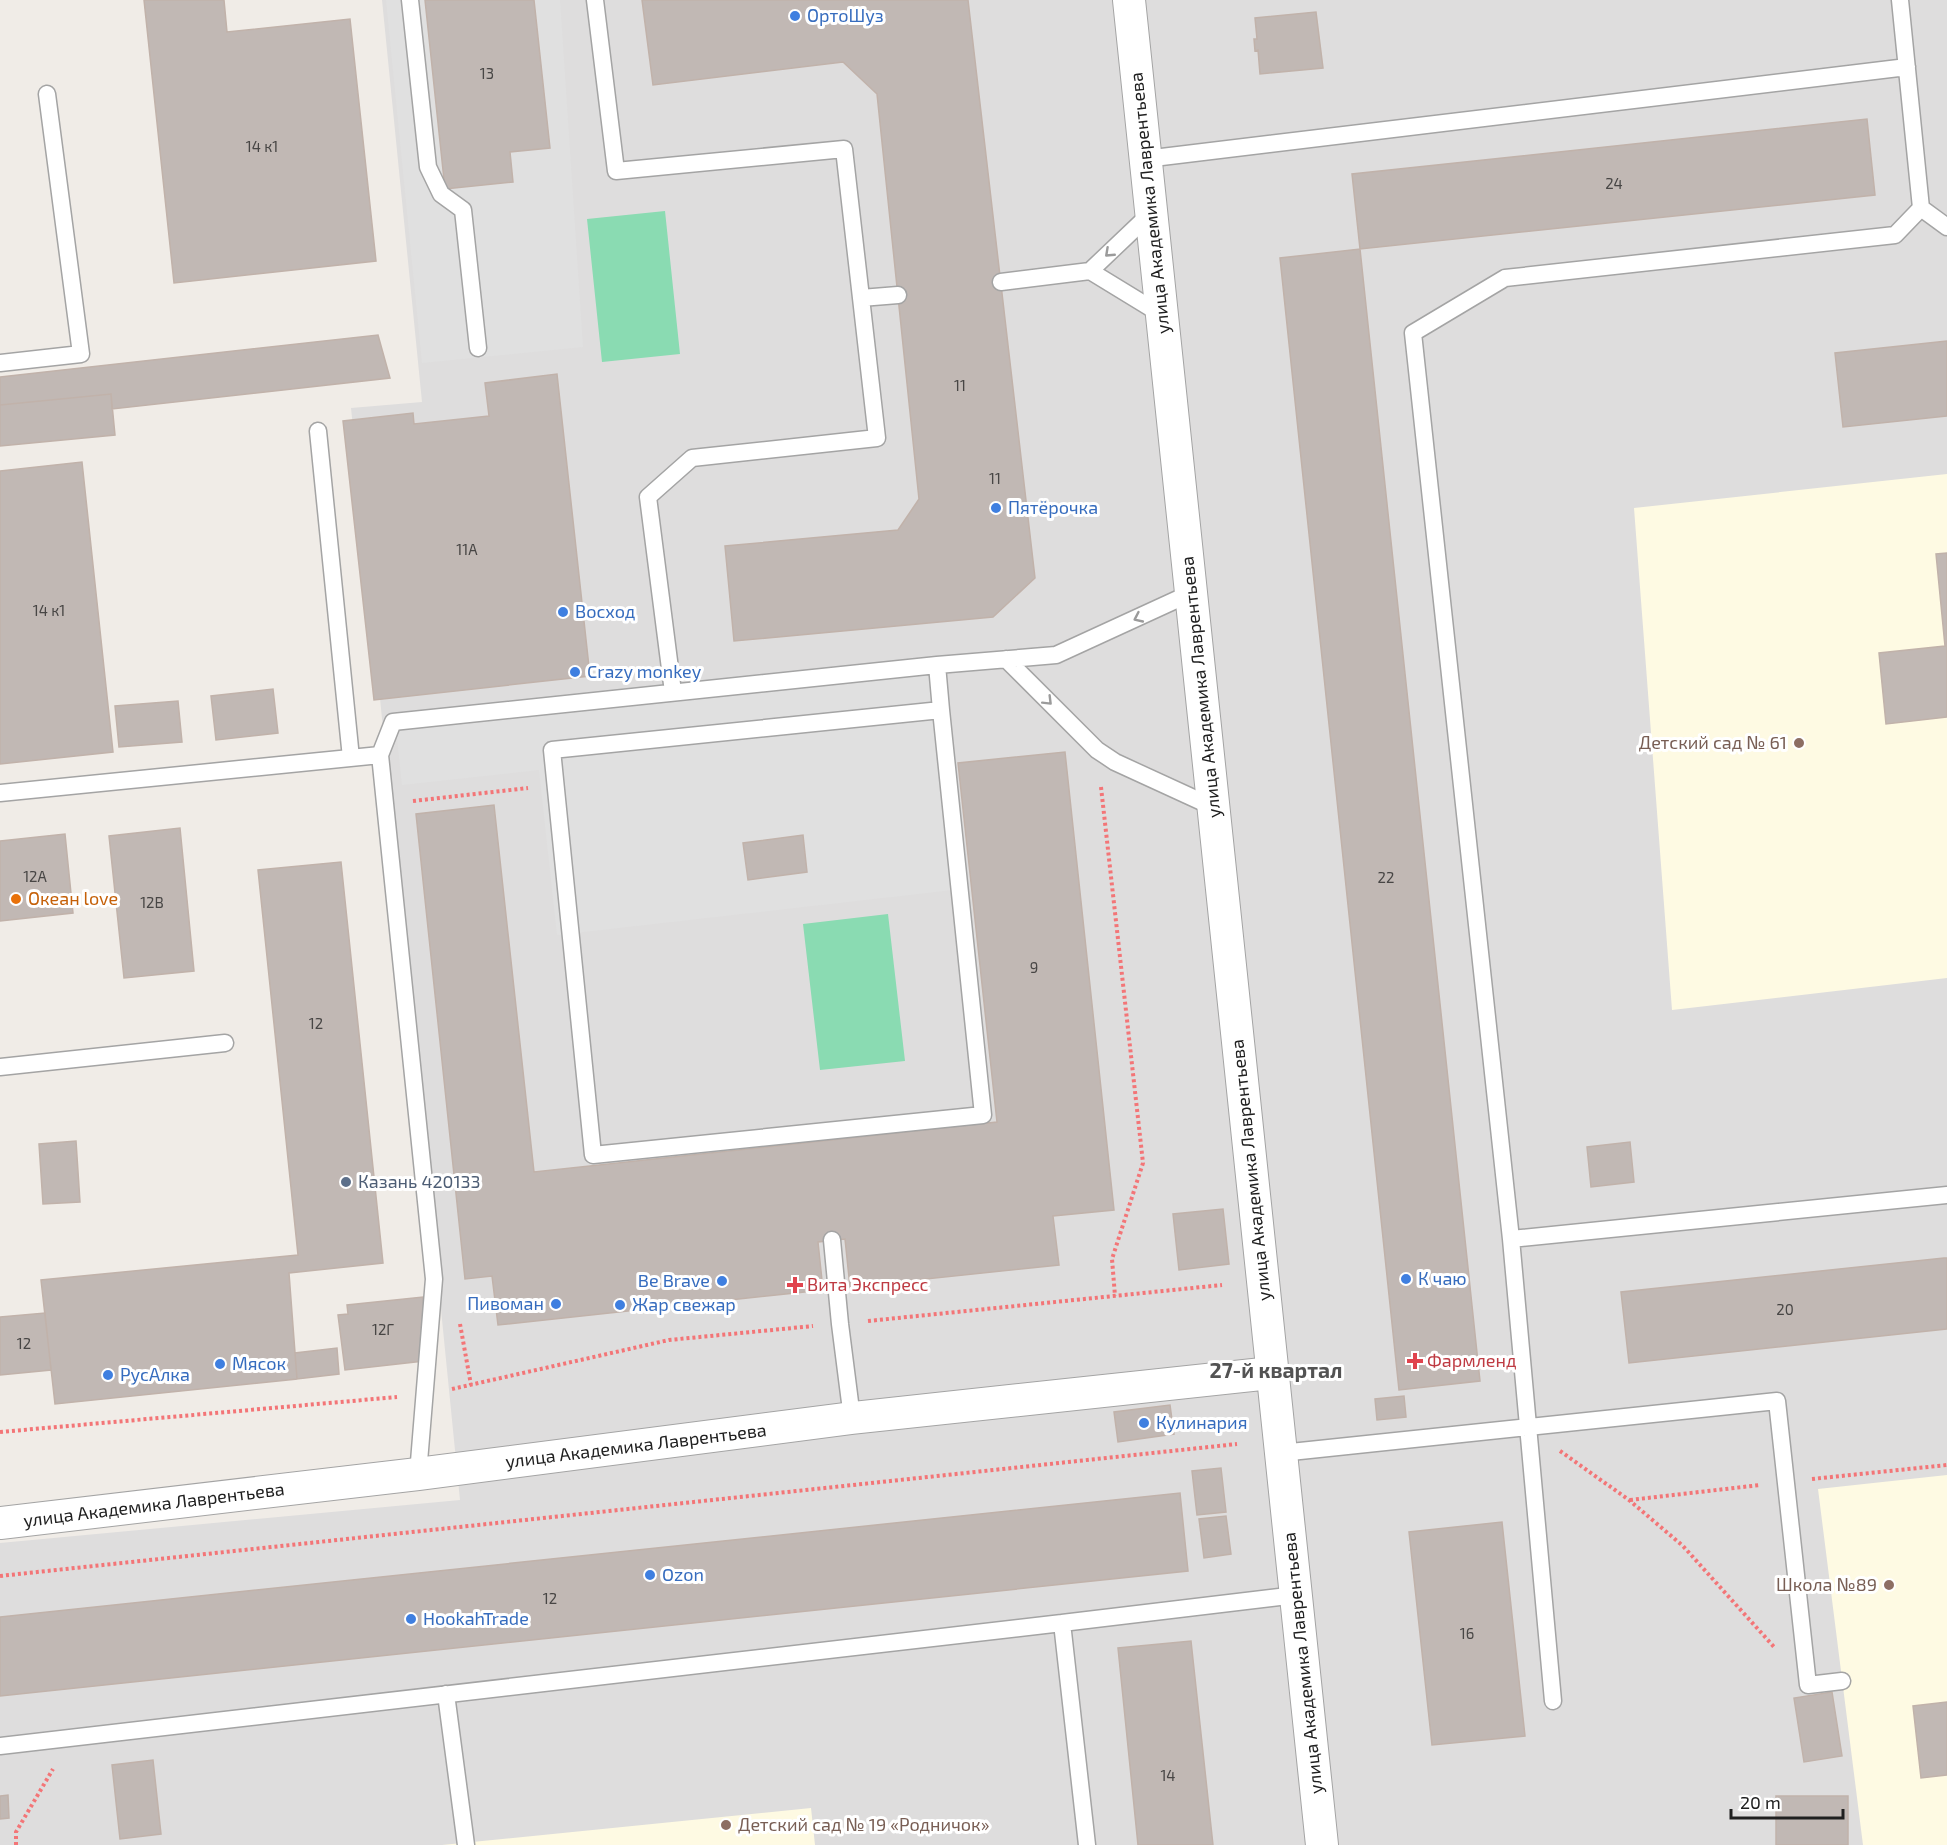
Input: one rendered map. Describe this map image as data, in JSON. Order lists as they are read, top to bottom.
{
  "streets": {
    "street": ["улица Академика Лаврентьева"]
  },
  "districts": ["27-й квартал"],
  "places": {
    "other": [
      "ОртоШуз",
      "Пятёрочка",
      "Восход",
      "Crazy monkey",
      "Детский сад № 61",
      "Океан love",
      "Казань 420133",
      "К чаю",
      "Be Brave",
      "Пивоман",
      "Жар свежар",
      "Мясок",
      "РусАлка",
      "Кулинария",
      "Ozon",
      "Школа №89",
      "HookahTrade",
      "Детский сад № 19 «Родничок»"
    ],
    "health": ["Вита Экспресс", "Фармленд"]
  },
  "house_numbers": [
    "13",
    "14 к1",
    "24",
    "11",
    "11",
    "11А",
    "14 к1",
    "12А",
    "22",
    "12В",
    "9",
    "12",
    "20",
    "12Г",
    "12",
    "12",
    "16",
    "14"
  ],
  "scale_bar": "20 m"
}
